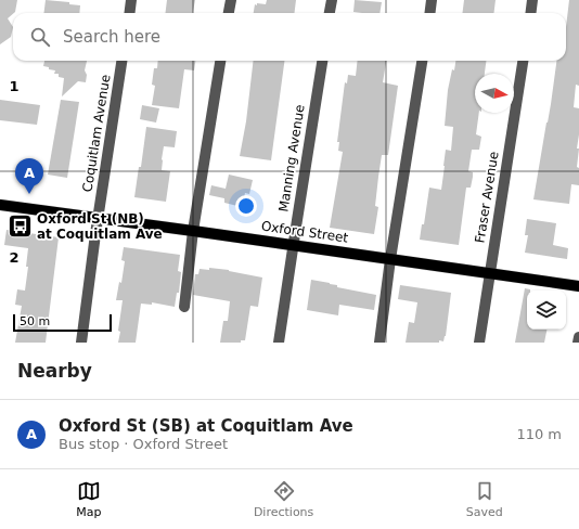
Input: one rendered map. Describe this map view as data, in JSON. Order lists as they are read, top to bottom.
{
  "streets": {
    "main road": ["Oxford Street"],
    "street": ["Coquitlam Avenue", "Manning Avenue", "Fraser Avenue"]
  },
  "crossings": [
    ["Coquitlam Avenue", "Oxford Street"],
    ["Manning Avenue", "Oxford Street"],
    ["Fraser Avenue", "Oxford Street"]
  ],
  "places": {
    "bus stop": ["Oxford St (NB) at Coquitlam Ave"]
  },
  "scale_bar": "50 m",
  "north": "right",
  "page": {
    "search": "Search here",
    "pins": "A",
    "scale": "50 m",
    "heading": "Nearby",
    "list": [
      {
        "mark": "A",
        "name": "Oxford St (SB) at Coquitlam Ave",
        "note": "Bus stop · Oxford Street",
        "value": "110 m"
      }
    ],
    "nav": ["Map", "Directions", "Saved"]
  },
  "grid": {
    "rows": ["1", "2"]
  }
}
